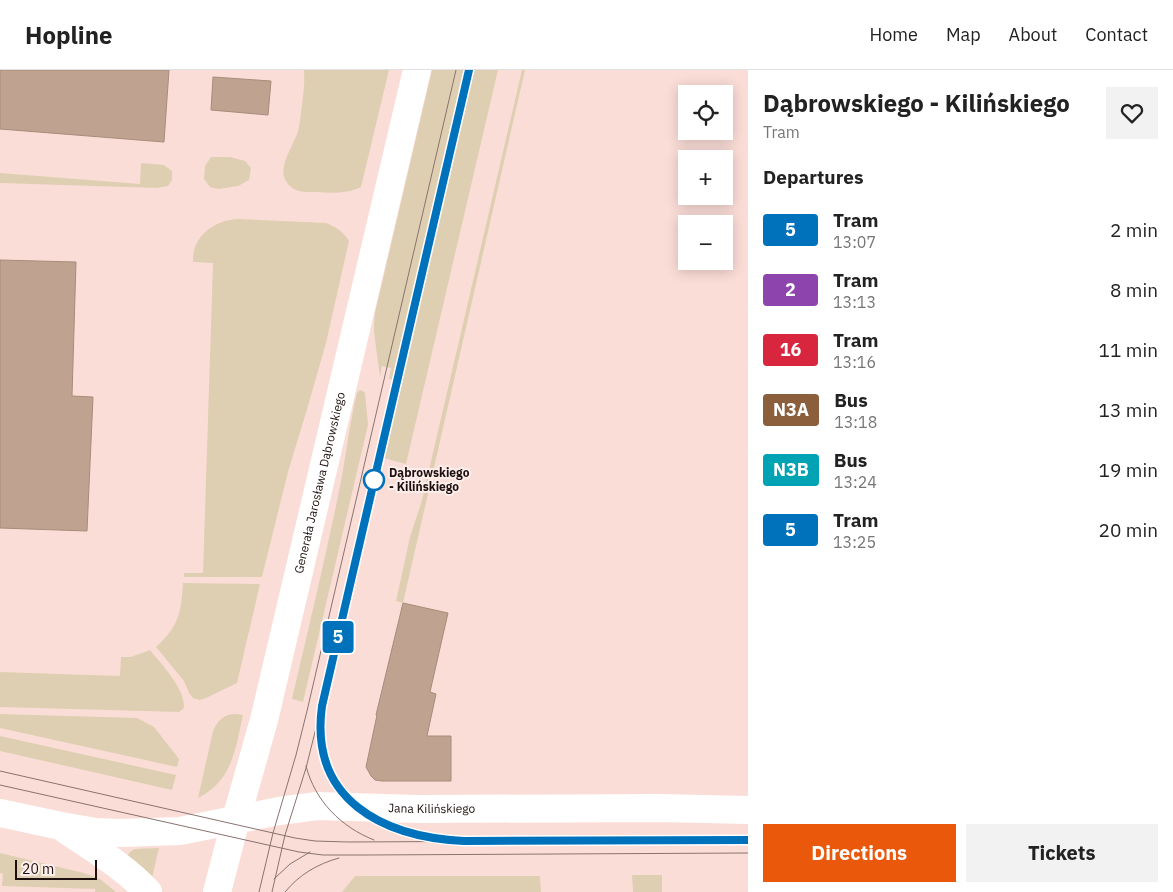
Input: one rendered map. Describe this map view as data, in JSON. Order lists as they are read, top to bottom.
{
  "streets": {
    "street": ["Generała Jarosława Dąbrowskiego", "Jana Kilińskiego"]
  },
  "crossings": [
    ["Generała Jarosława Dąbrowskiego", "Jana Kilińskiego"]
  ],
  "places": ["Dąbrowskiego - Kilińskiego"],
  "lines": ["tram line 5"],
  "scale_bar": "20 m",
  "page": {
    "header": "Hopline",
    "nav": [
      "Home",
      "Map",
      "About",
      "Contact"
    ],
    "on_map": "5",
    "heading": [
      ["Dąbrowskiego - Kilińskiego", "Tram"],
      "Departures"
    ],
    "map_buttons": ["+", "−"],
    "list": [
      {
        "mark": "5",
        "name": "Tram",
        "note": "13:07",
        "value": "2 min"
      },
      {
        "mark": "2",
        "name": "Tram",
        "note": "13:13",
        "value": "8 min"
      },
      {
        "mark": "16",
        "name": "Tram",
        "note": "13:16",
        "value": "11 min"
      },
      {
        "mark": "N3A",
        "name": "Bus",
        "note": "13:18",
        "value": "13 min"
      },
      {
        "mark": "N3B",
        "name": "Bus",
        "note": "13:24",
        "value": "19 min"
      },
      {
        "mark": "5",
        "name": "Tram",
        "note": "13:25",
        "value": "20 min"
      }
    ],
    "buttons": ["Directions", "Tickets"],
    "scale": "20 m"
  }
}
